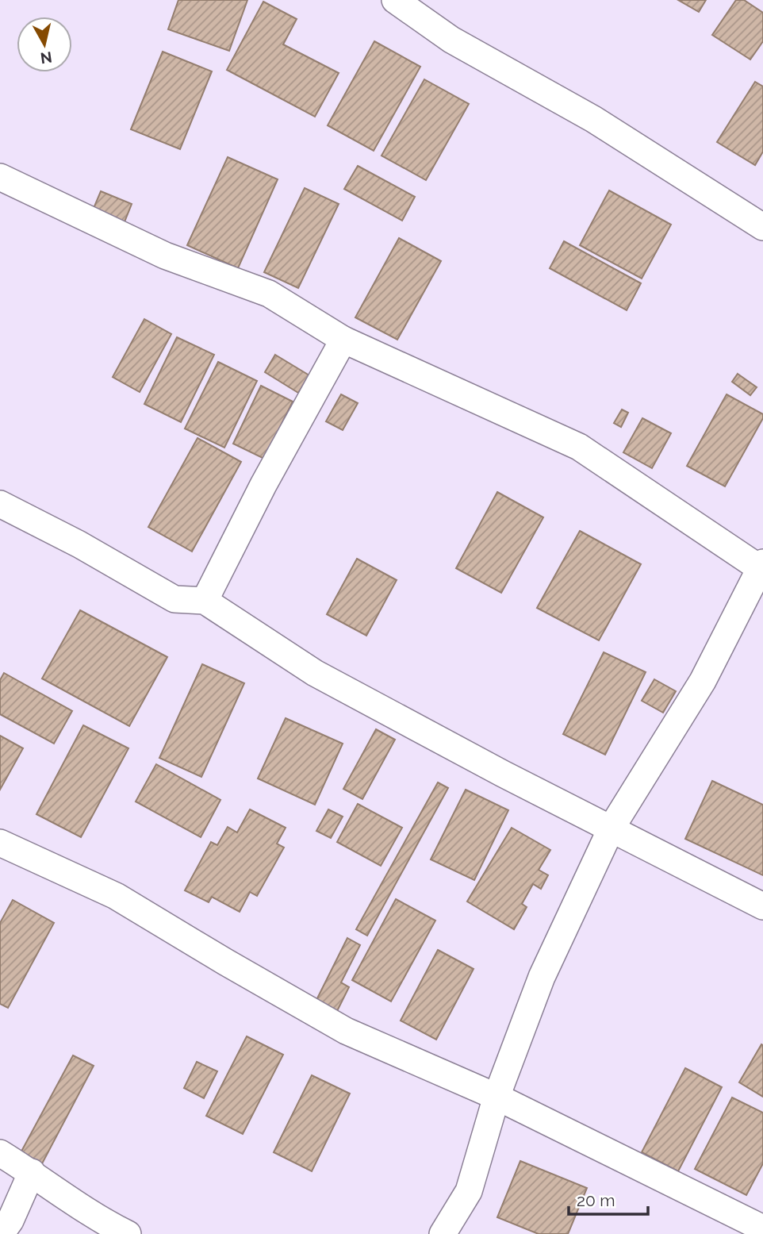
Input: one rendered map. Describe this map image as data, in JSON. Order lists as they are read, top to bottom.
{
  "scale_bar": "20 m",
  "north": "bottom"
}
